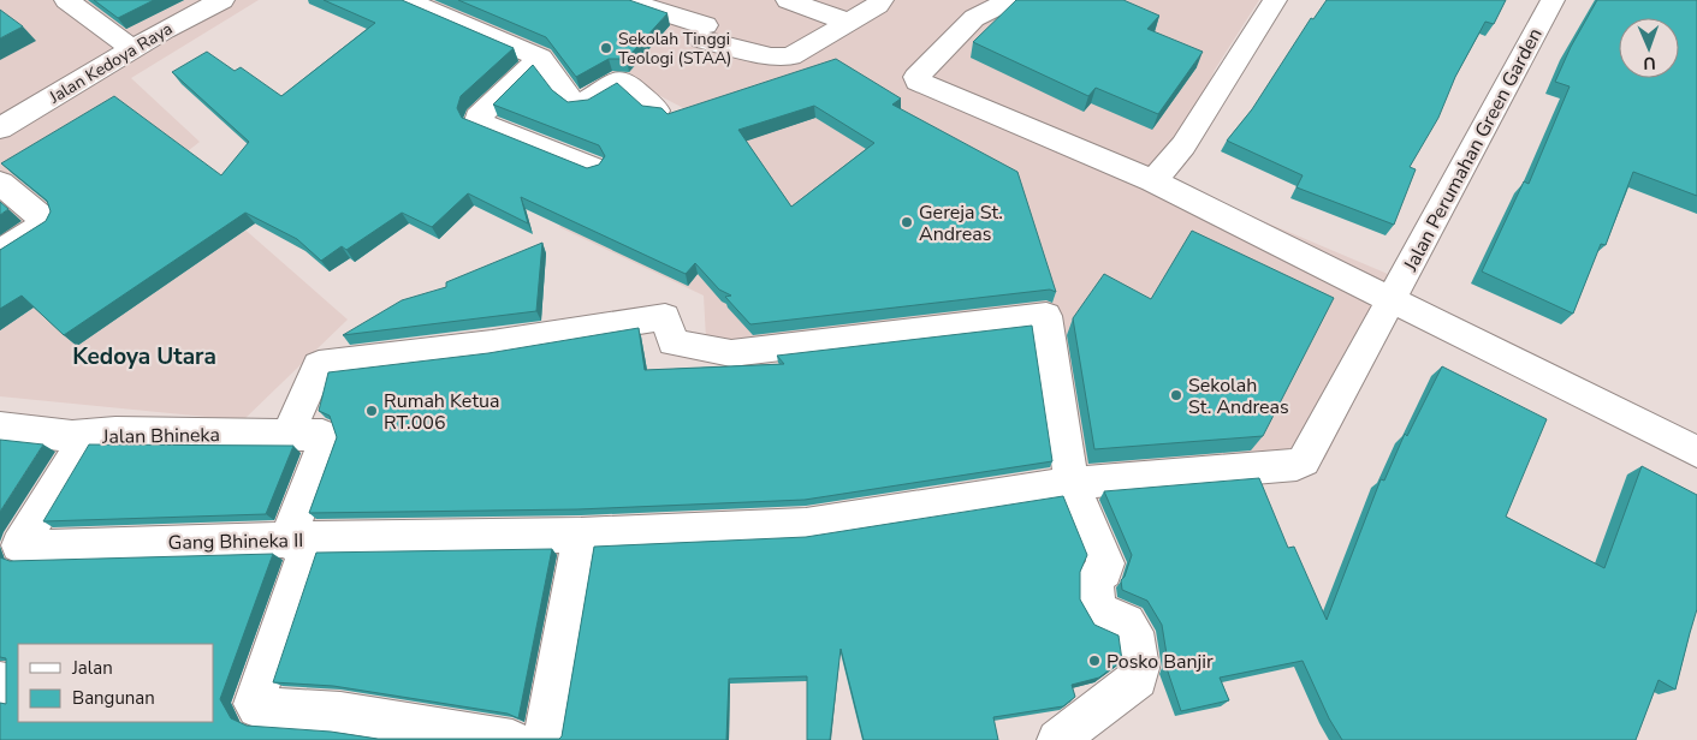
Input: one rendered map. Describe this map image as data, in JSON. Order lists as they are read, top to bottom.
{
  "streets": {
    "street": [
      "Jalan Kedoya Raya",
      "Jalan Perumahan Green Garden",
      "Jalan Bhineka",
      "Gang Bhineka II"
    ]
  },
  "crossings": [
    ["Jalan Perumahan Green Garden", "Gang Bhineka II"],
    ["Jalan Bhineka", "Gang Bhineka II"]
  ],
  "districts": ["Kedoya Utara"],
  "places": [
    "Sekolah Tinggi Teologi (STAA)",
    "Gereja St. Andreas",
    "Sekolah St. Andreas",
    "Rumah Ketua RT.006",
    "Posko Banjir"
  ],
  "legend": ["Jalan", "Bangunan"],
  "north": "bottom"
}
